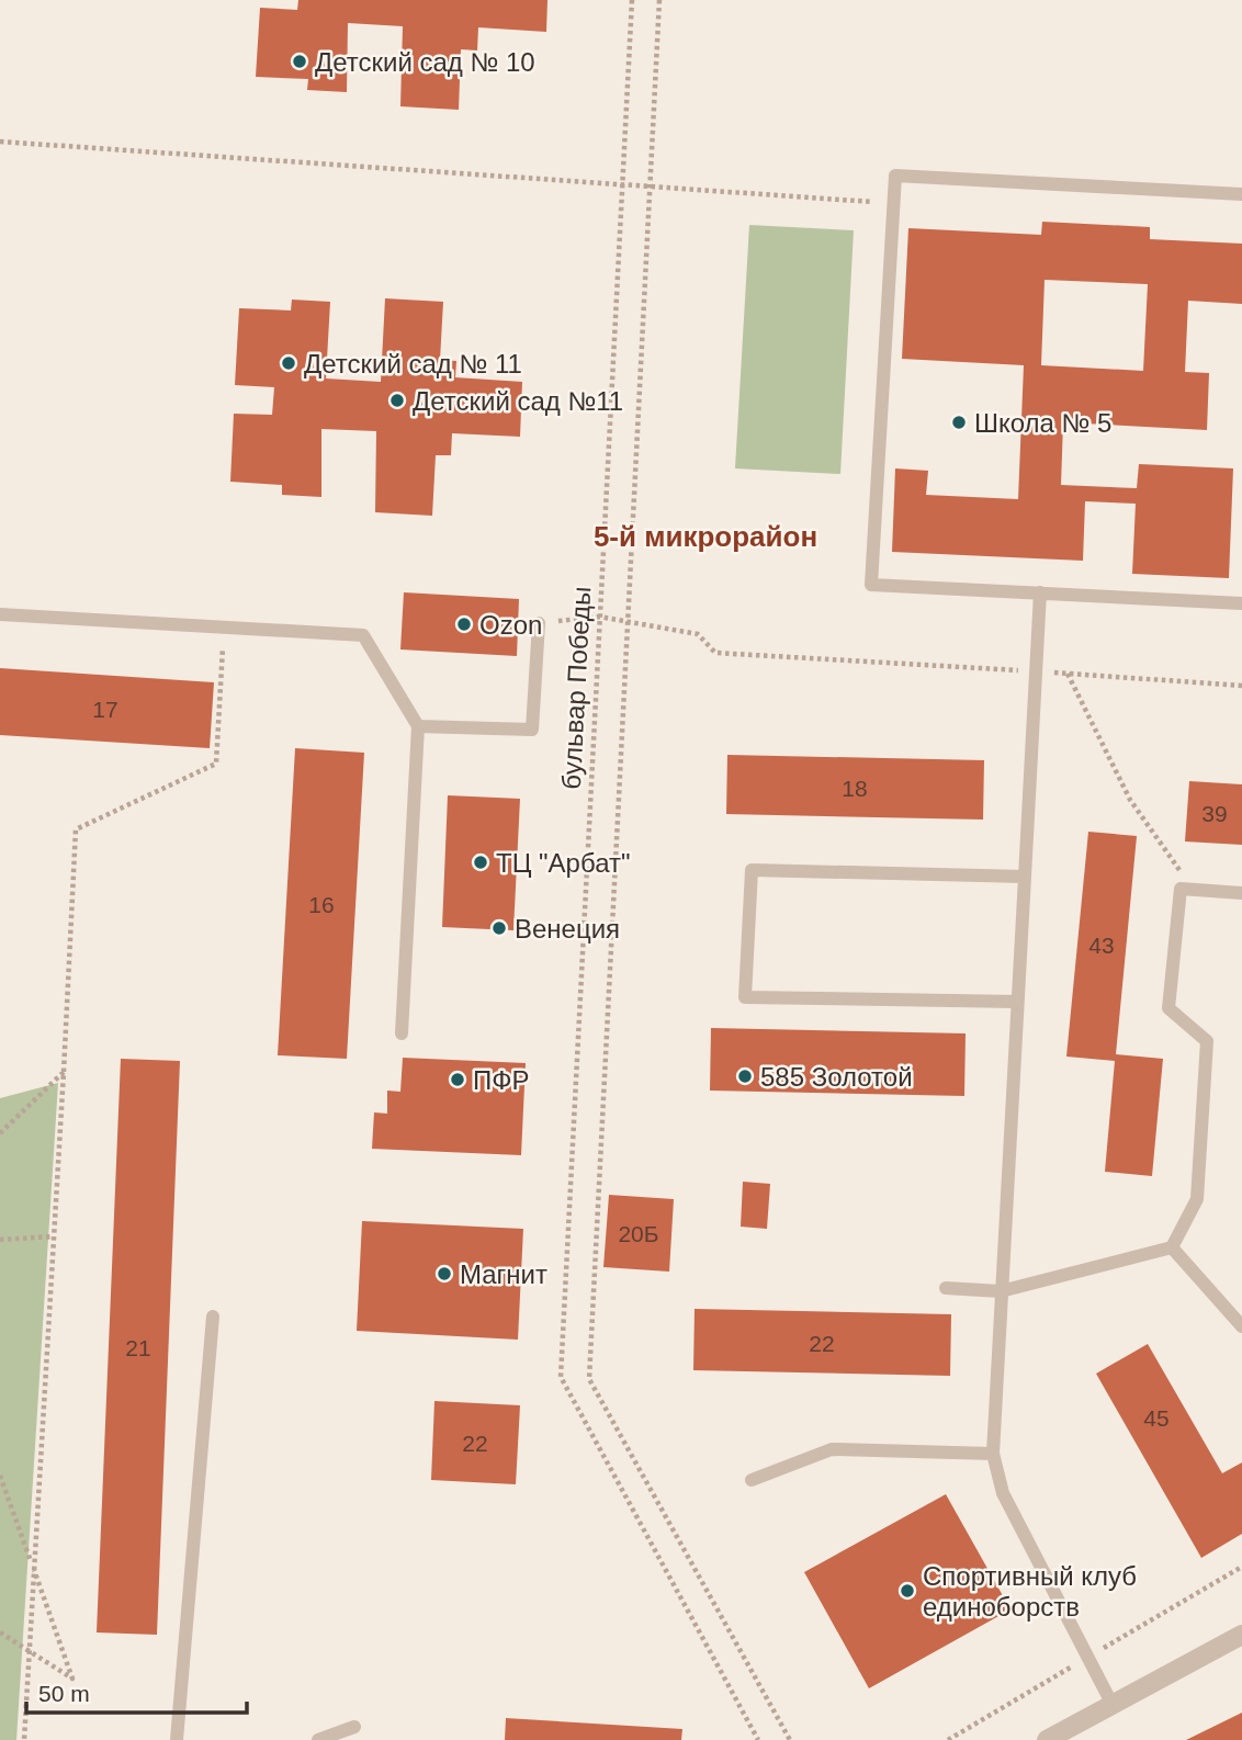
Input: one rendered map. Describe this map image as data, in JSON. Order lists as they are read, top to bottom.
{
  "streets": {
    "path": ["бульвар Победы"]
  },
  "districts": ["5-й микрорайон"],
  "places": [
    "Детский сад № 10",
    "Детский сад № 11",
    "Детский сад №11",
    "Школа № 5",
    "Ozon",
    "ТЦ \"Арбат\"",
    "Венеция",
    "585 Золотой",
    "ПФР",
    "Магнит",
    "Спортивный клуб единоборств"
  ],
  "house_numbers": [
    "17",
    "18",
    "39",
    "16",
    "43",
    "20Б",
    "22",
    "21",
    "45",
    "22"
  ],
  "scale_bar": "50 m"
}
